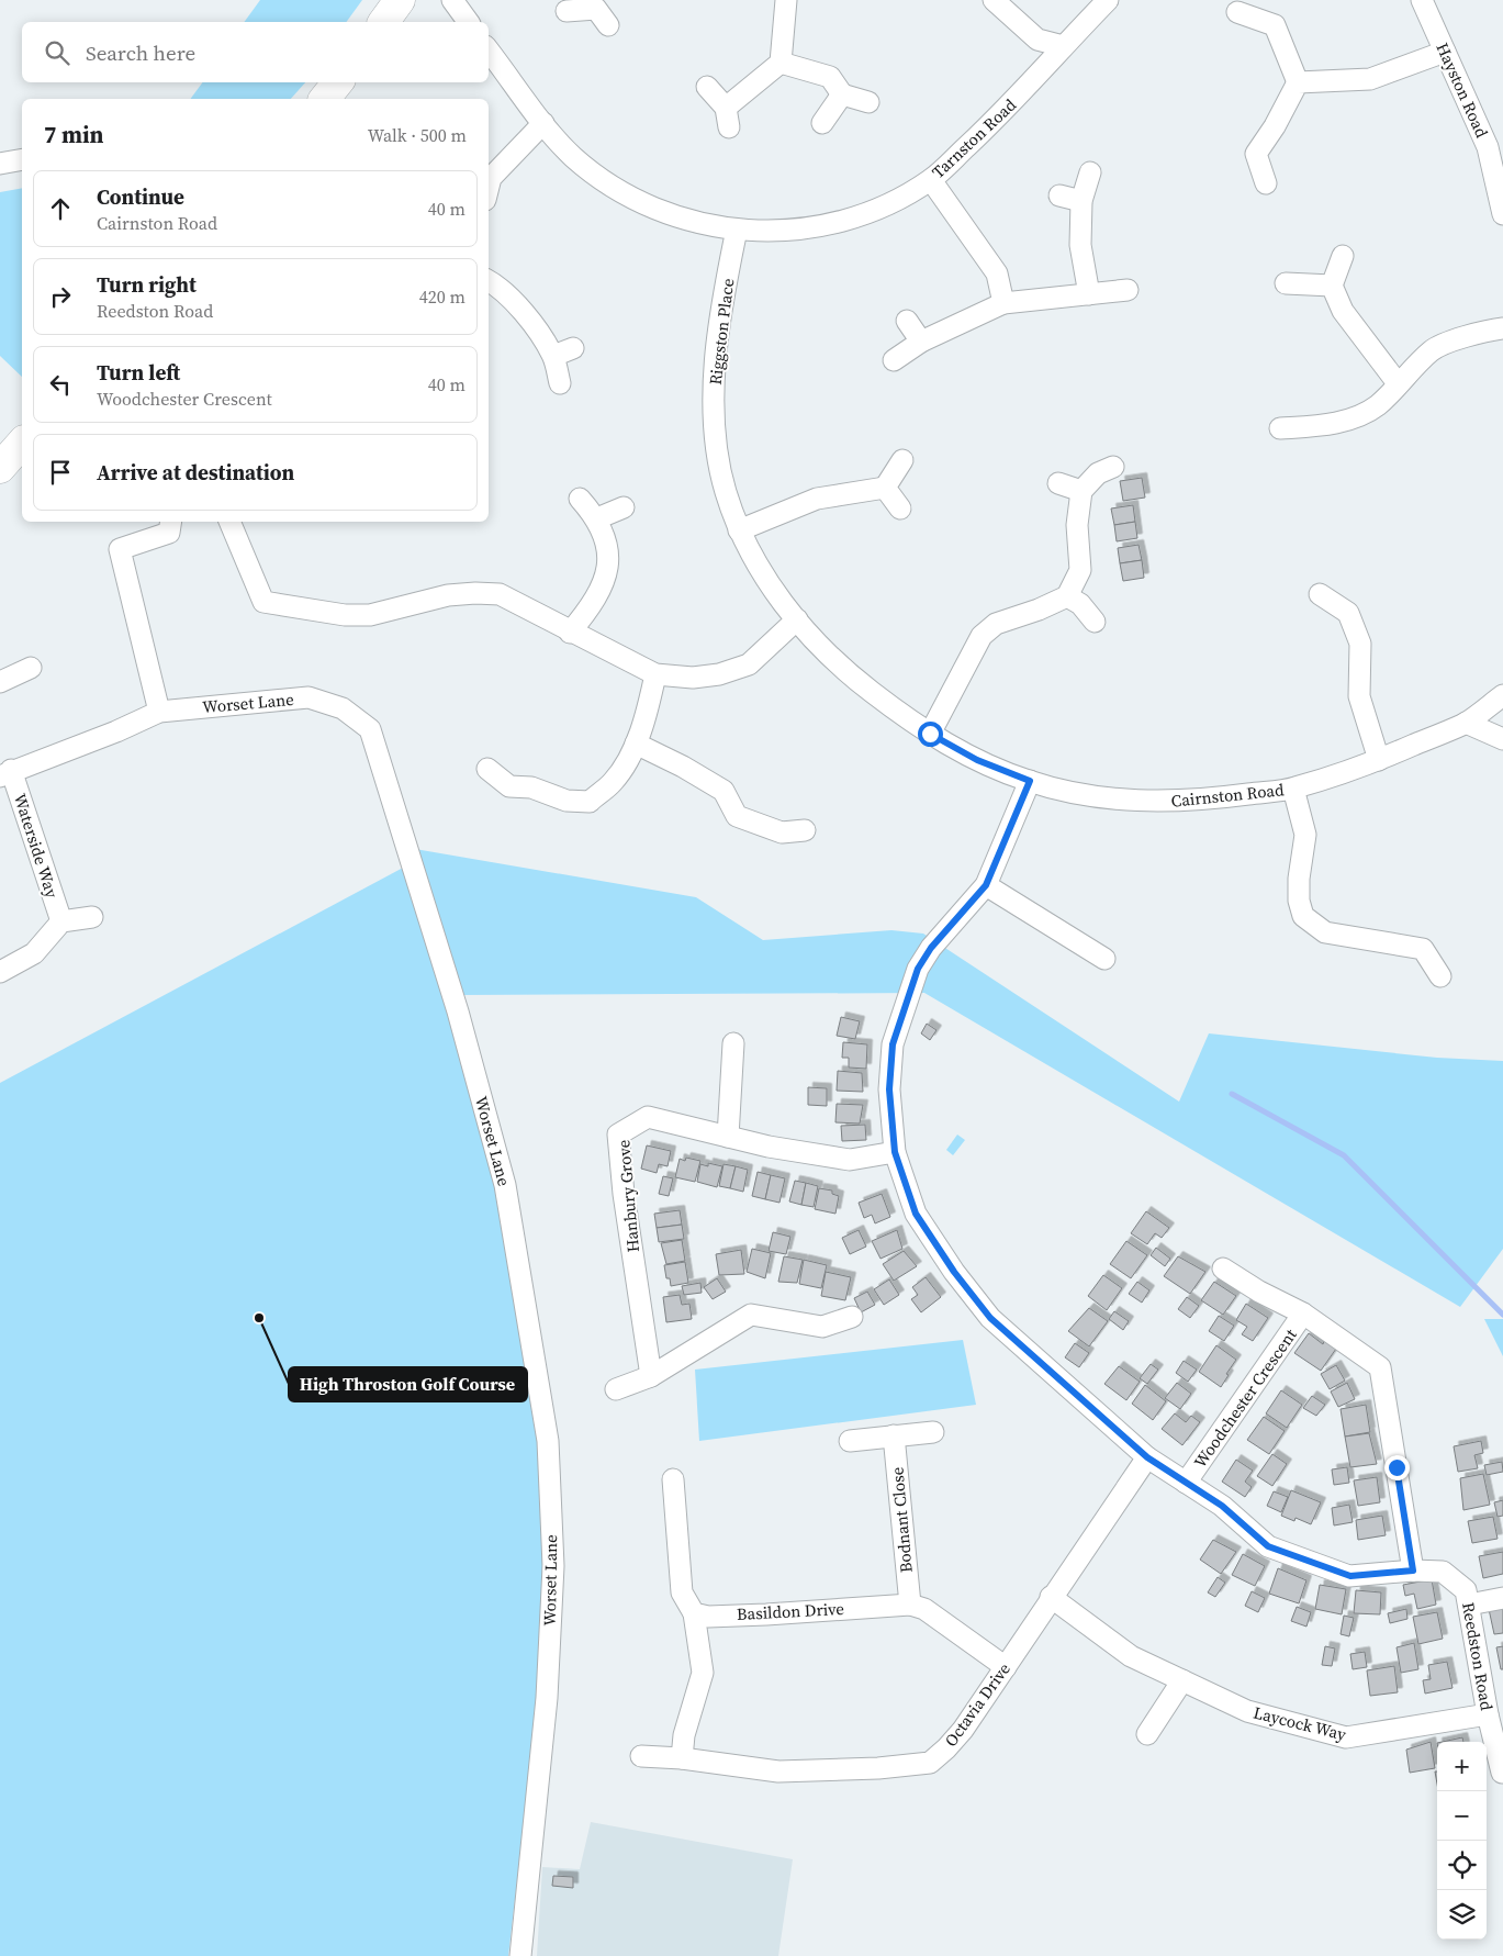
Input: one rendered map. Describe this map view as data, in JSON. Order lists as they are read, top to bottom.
{
  "streets": {
    "street": [
      "Hayston Road",
      "Tarnston Road",
      "Riggston Place",
      "Worset Lane",
      "Cairnston Road",
      "Waterside Way",
      "Hanbury Grove",
      "Woodchester Crescent",
      "Bodnant Close",
      "Basildon Drive",
      "Reedston Road",
      "Octavia Drive",
      "Laycock Way"
    ]
  },
  "crossings": [
    ["Tarnston Road", "Riggston Place"],
    ["Riggston Place", "Cairnston Road"],
    ["Worset Lane", "Waterside Way"],
    ["Cairnston Road", "Reedston Road"],
    ["Hanbury Grove", "Reedston Road"],
    ["Woodchester Crescent", "Reedston Road"],
    ["Bodnant Close", "Basildon Drive"],
    ["Basildon Drive", "Octavia Drive"],
    ["Reedston Road", "Octavia Drive"],
    ["Reedston Road", "Laycock Way"],
    ["Octavia Drive", "Laycock Way"]
  ],
  "places": ["High Throston Golf Course"],
  "page": {
    "search": "Search here",
    "heading": ["7 min", "Walk · 500 m"],
    "list": [
      ["Continue", "Cairnston Road", "40 m"],
      ["Turn right", "Reedston Road", "420 m"],
      ["Turn left", "Woodchester Crescent", "40 m"],
      "Arrive at destination"
    ],
    "map_buttons": ["+", "−"]
  }
}
